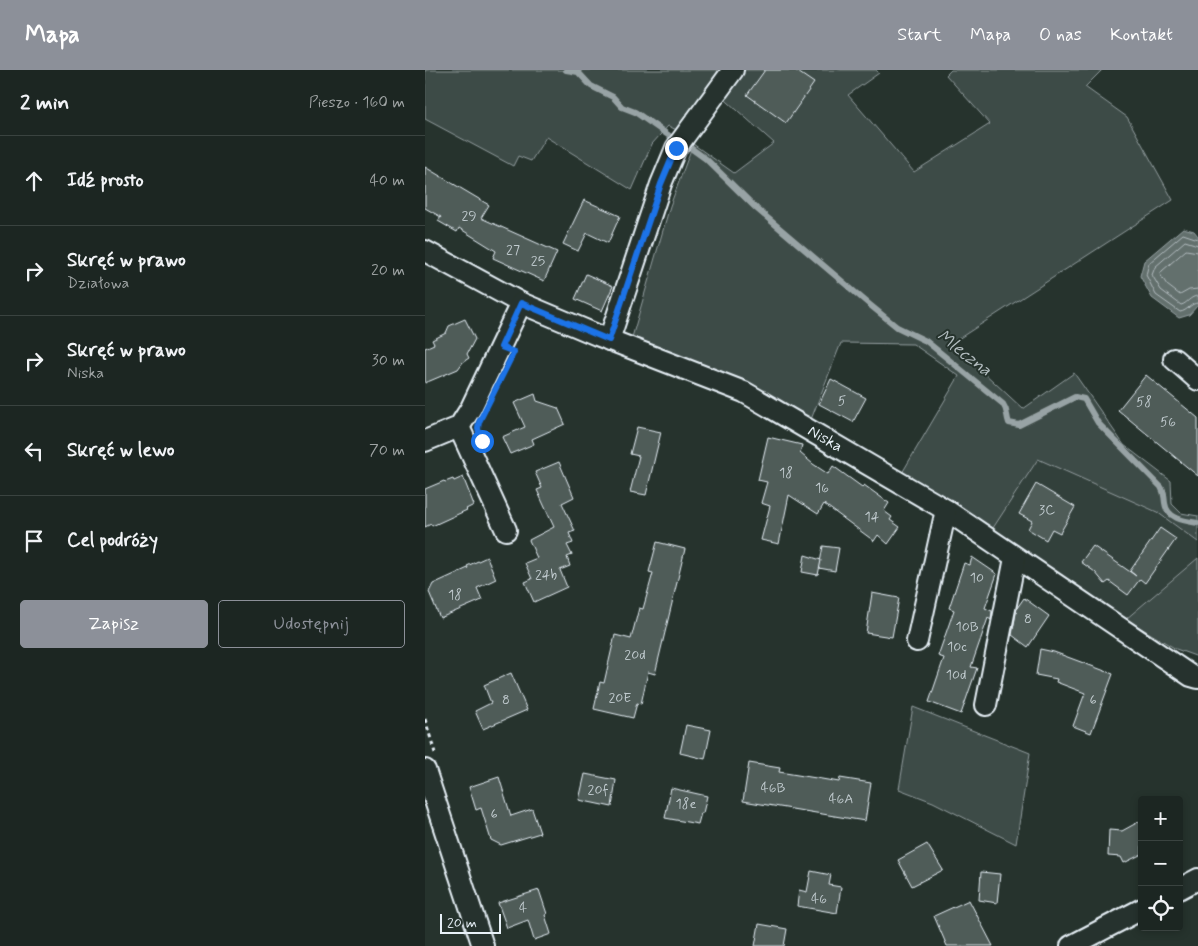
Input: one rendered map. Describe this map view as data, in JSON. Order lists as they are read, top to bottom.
{
  "streets": {
    "street": ["Niska"]
  },
  "water": ["Mleczna"],
  "house_numbers": [
    "29",
    "27",
    "25",
    "5",
    "58",
    "56",
    "18",
    "16",
    "3C",
    "14",
    "24b",
    "10",
    "18",
    "8",
    "10B",
    "10c",
    "20d",
    "10d",
    "20E",
    "8",
    "6",
    "46B",
    "20f",
    "46A",
    "18e",
    "6",
    "46",
    "4"
  ],
  "scale_bar": "20 m",
  "page": {
    "header": "Mapa",
    "nav": [
      "Start",
      "Mapa",
      "O nas",
      "Kontakt"
    ],
    "heading": ["2 min", "Pieszo · 160 m"],
    "list": [
      ["Idź prosto", "40 m"],
      ["Skręć w prawo", "Działowa", "20 m"],
      ["Skręć w prawo", "Niska", "30 m"],
      ["Skręć w lewo", "70 m"],
      "Cel podróży"
    ],
    "buttons": ["Zapisz", "Udostępnij"],
    "map_buttons": ["+", "−"],
    "scale": "20 m"
  }
}
